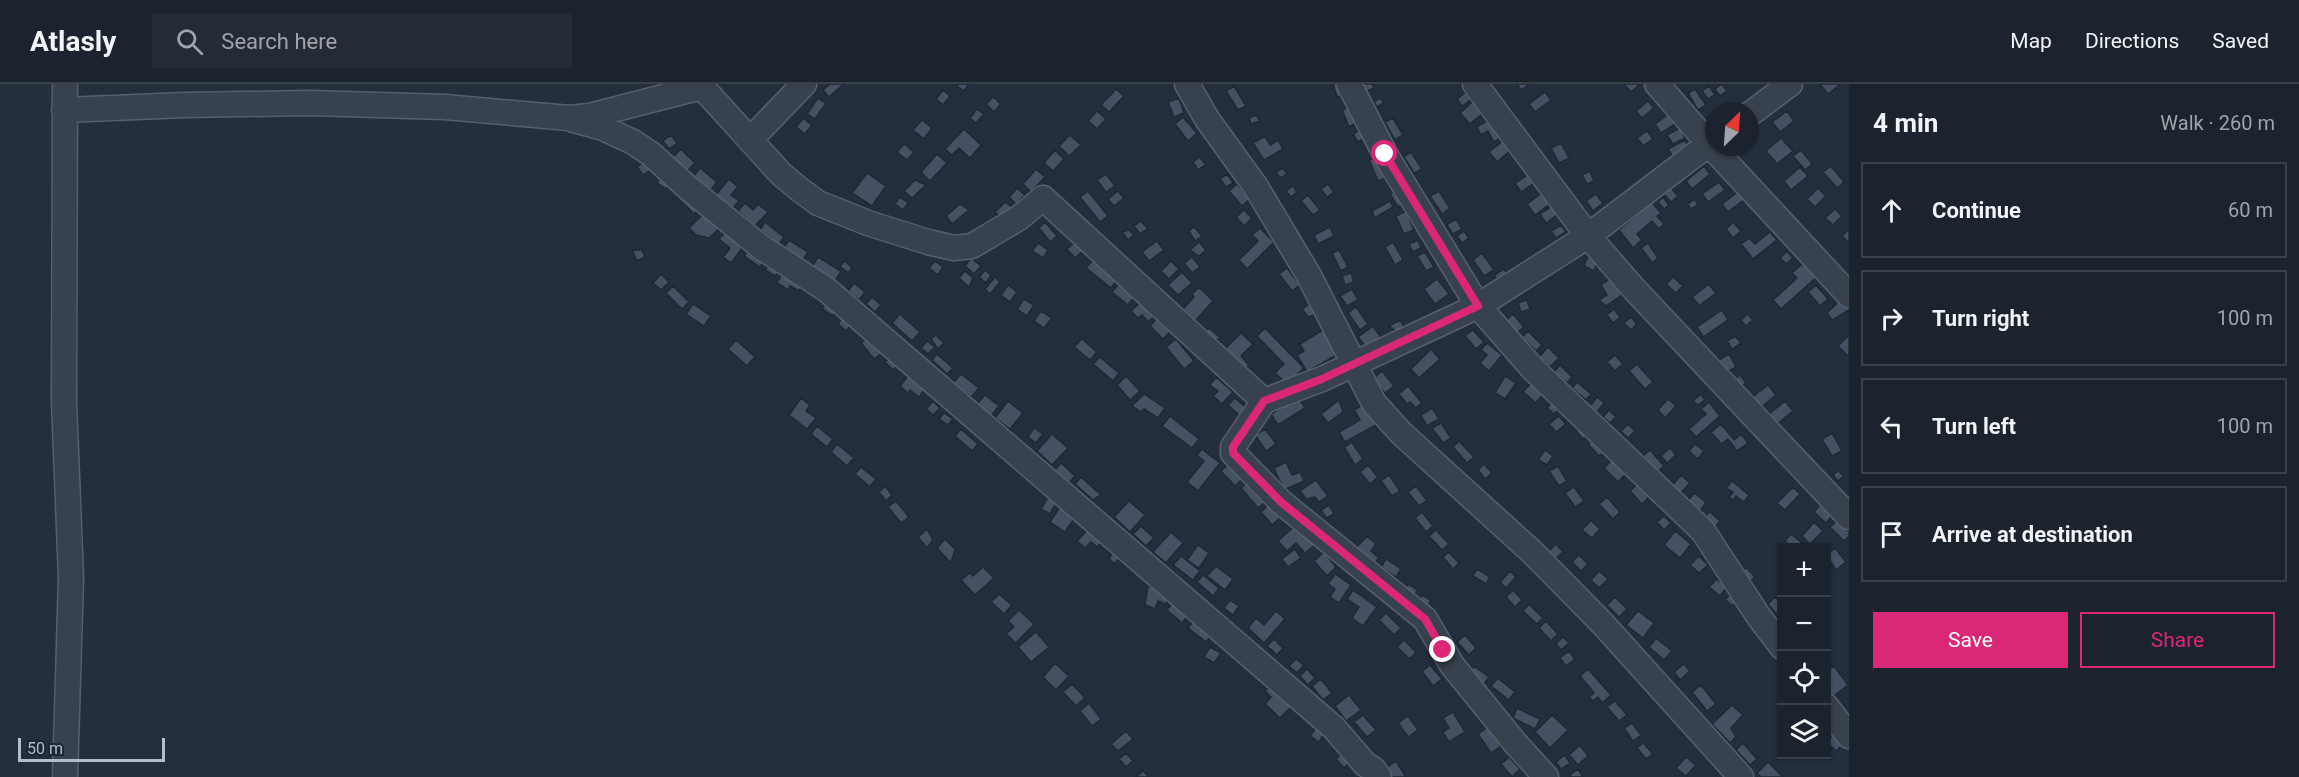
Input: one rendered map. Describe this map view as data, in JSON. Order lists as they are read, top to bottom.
{
  "scale_bar": "50 m",
  "north": "top right",
  "page": {
    "header": "Atlasly",
    "search": "Search here",
    "nav": ["Map", "Directions", "Saved"],
    "heading": ["4 min", "Walk · 260 m"],
    "list": [
      ["Continue", "60 m"],
      ["Turn right", "100 m"],
      ["Turn left", "100 m"],
      "Arrive at destination"
    ],
    "map_buttons": ["+", "−"],
    "buttons": ["Save", "Share"],
    "scale": "50 m"
  }
}
